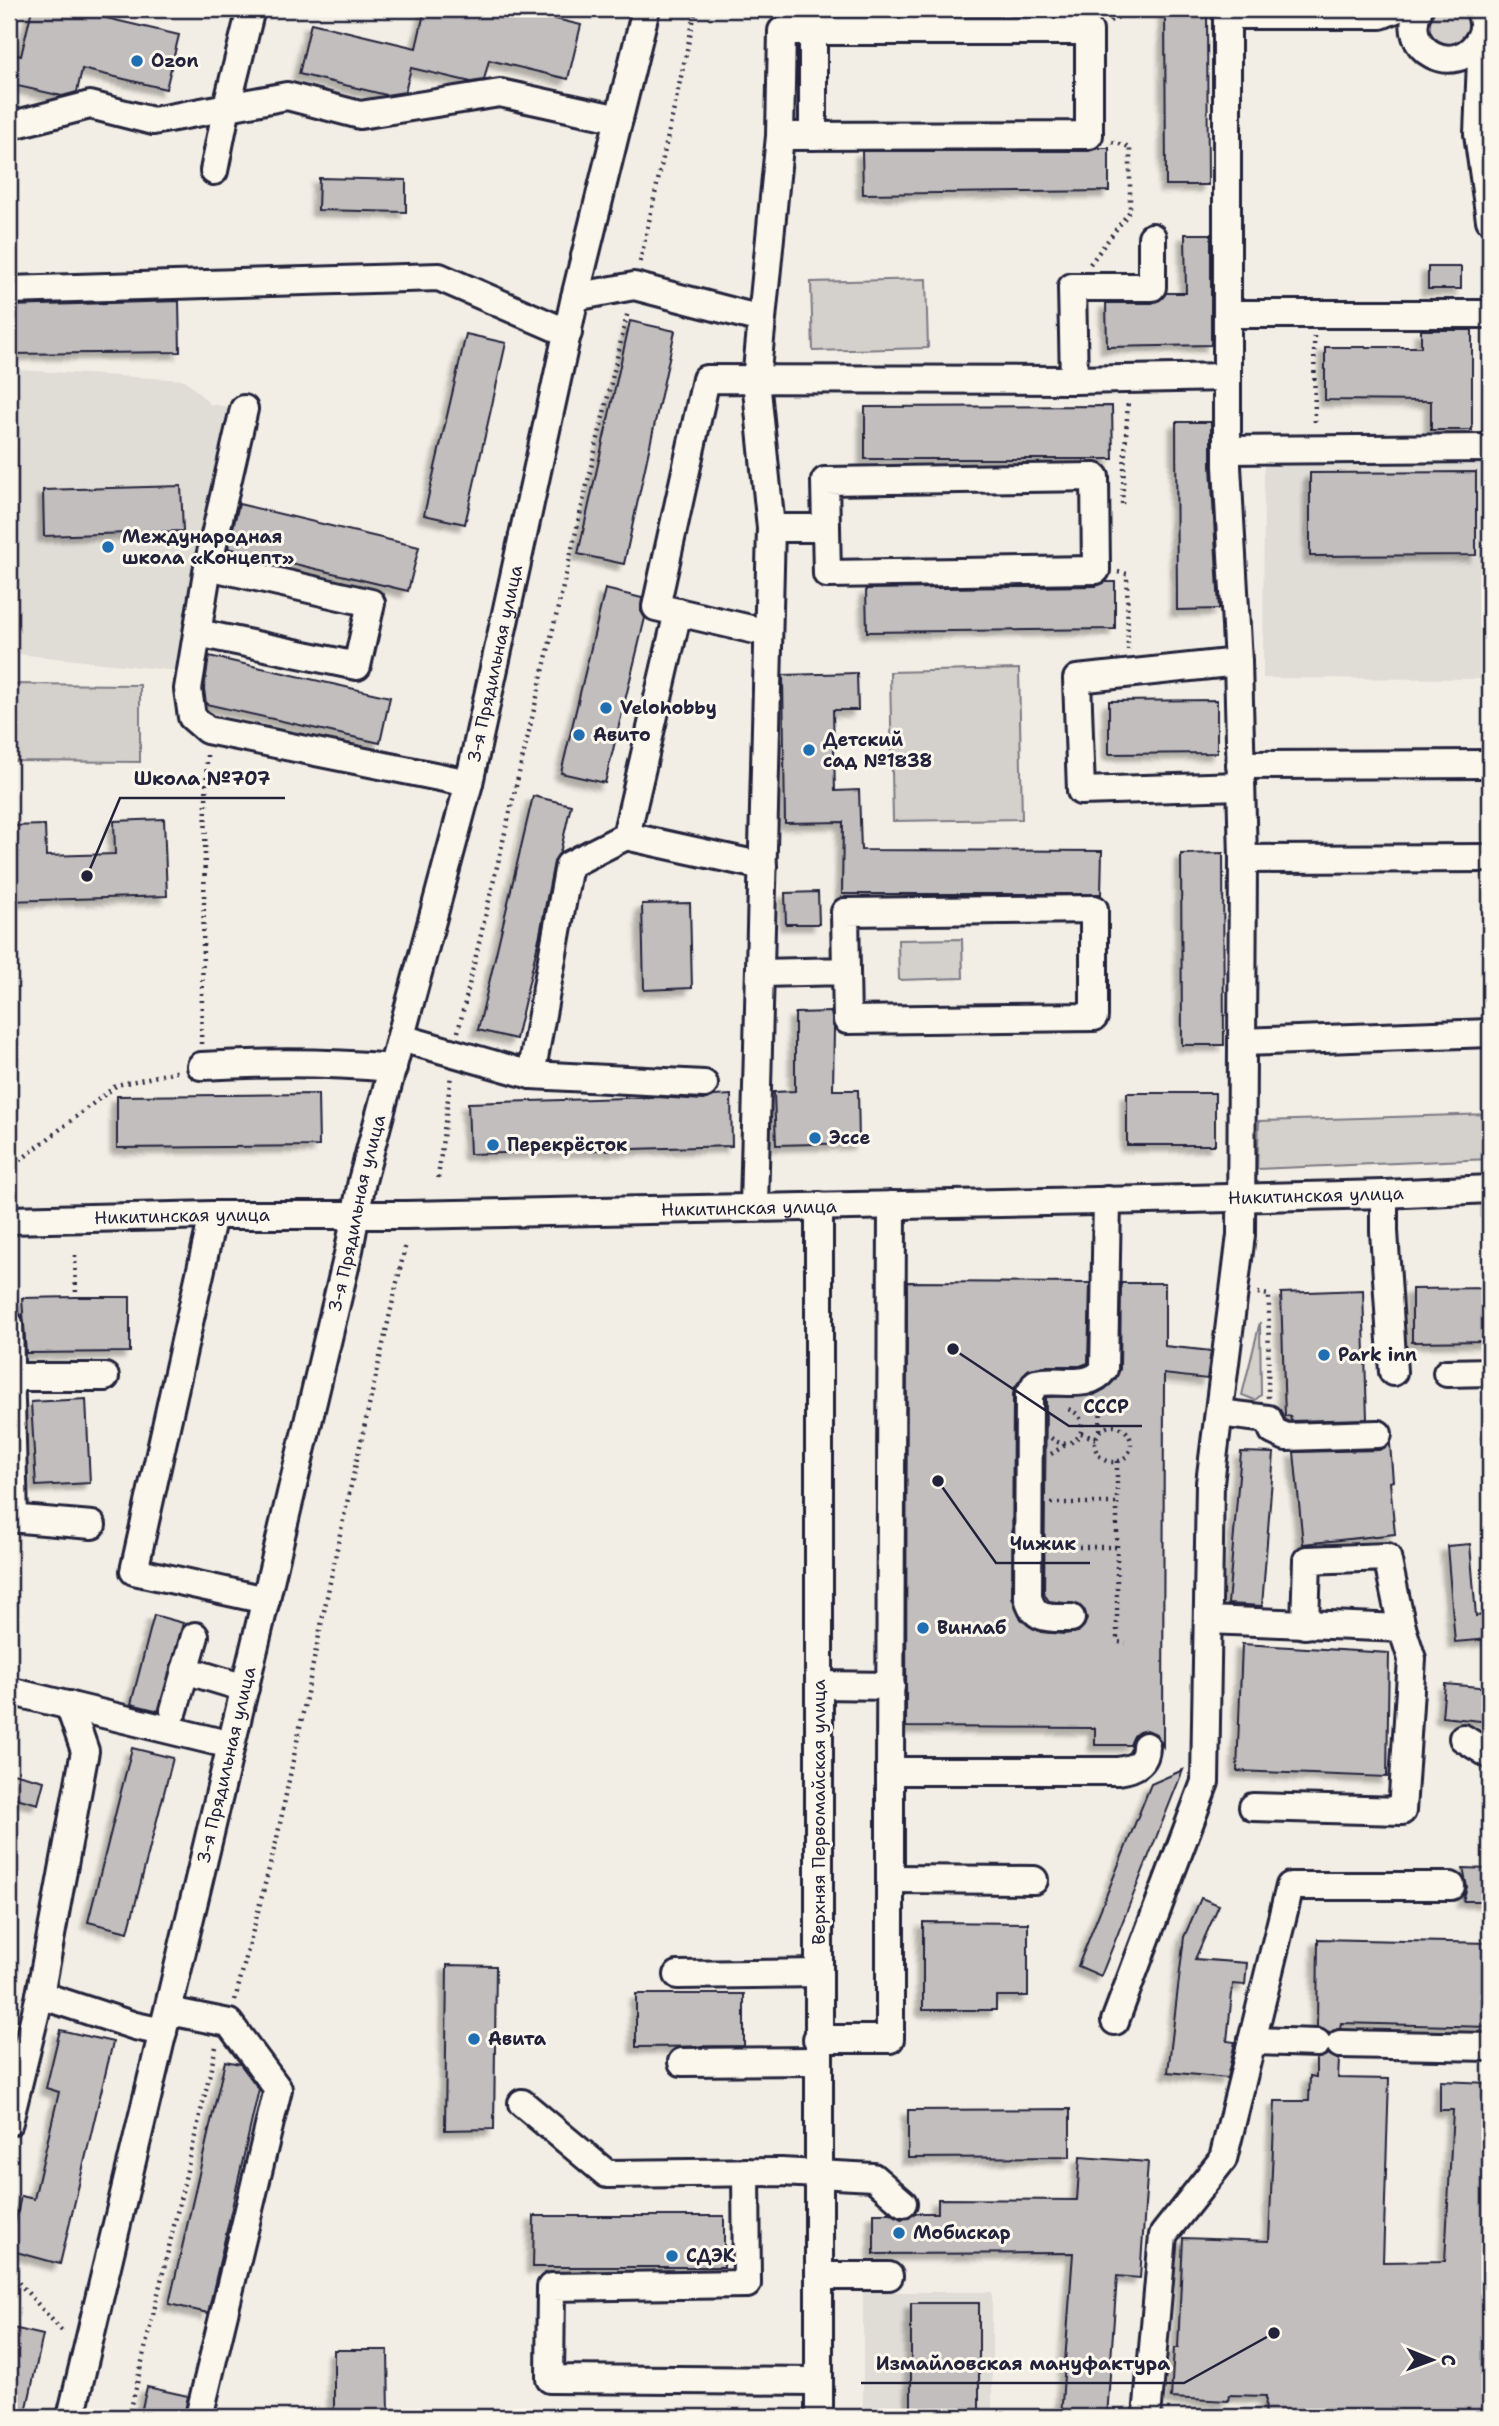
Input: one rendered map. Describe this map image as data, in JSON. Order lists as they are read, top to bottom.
{
  "streets": {
    "street": ["3-я Прядильная улица", "Никитинская улица", "Верхняя Первомайская улица"]
  },
  "crossings": [
    ["3-я Прядильная улица", "Никитинская улица"],
    ["Никитинская улица", "Верхняя Первомайская улица"]
  ],
  "places": [
    "Ozon",
    "Международная школа «Концепт»",
    "Velohobby",
    "Авито",
    "Детский сад №1838",
    "Школа №707",
    "Эссе",
    "Перекрёсток",
    "СССР",
    "Park inn",
    "Чижик",
    "Винлаб",
    "Авита",
    "Мобискар",
    "СДЭК",
    "Измайловская мануфактура"
  ],
  "north": "right"
}
